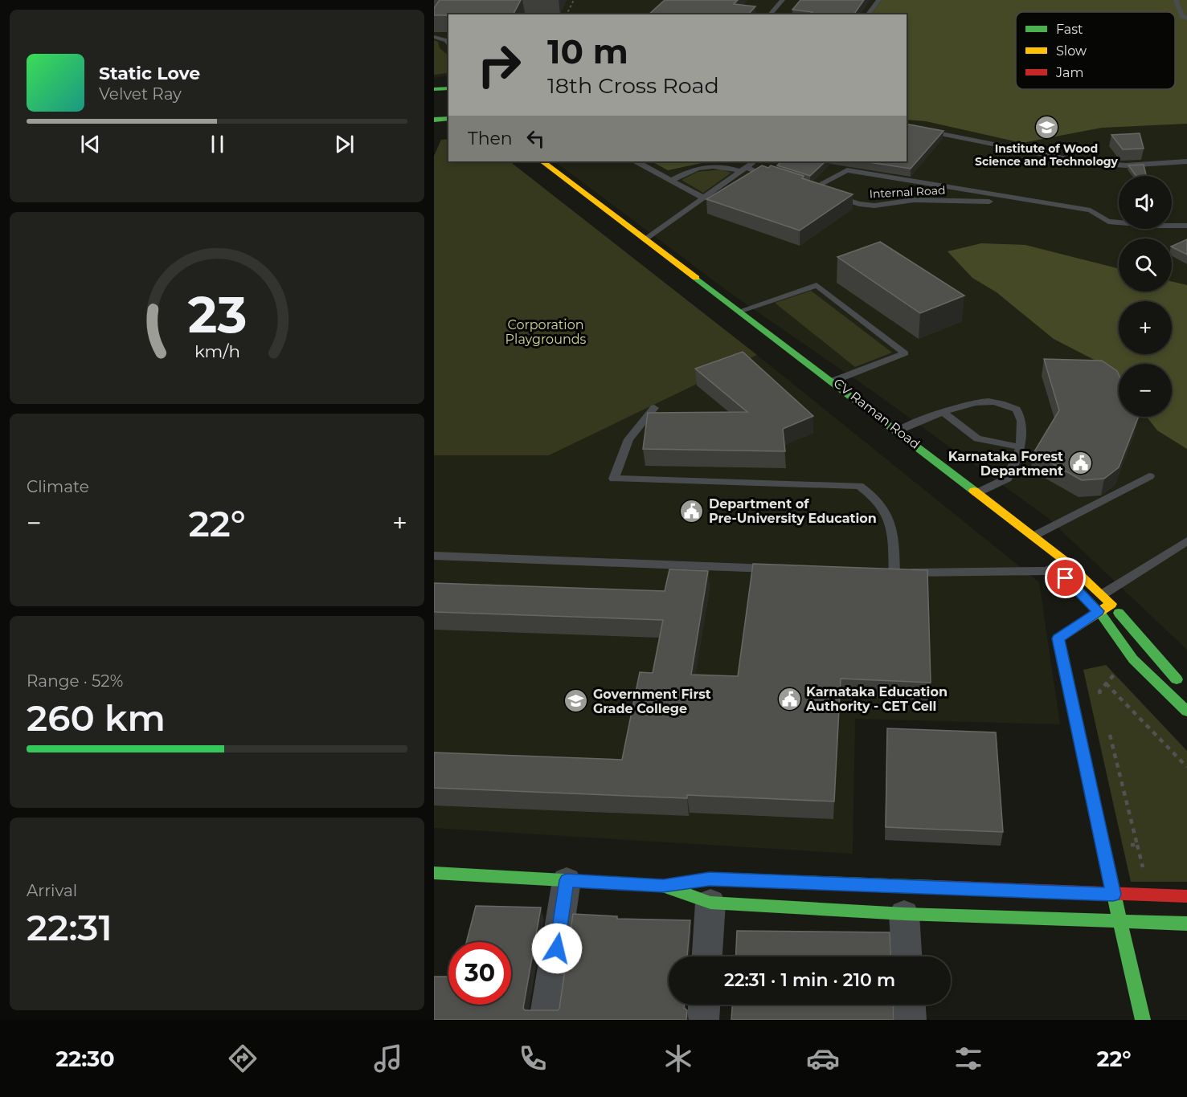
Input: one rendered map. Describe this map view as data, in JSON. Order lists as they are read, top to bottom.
{
  "streets": {
    "main road": ["CV Raman Road"],
    "lane": ["Internal Road"]
  },
  "parks": ["Corporation Playgrounds"],
  "places": {
    "school or university": ["Institute of Wood Science and Technology", "Government First Grade College"],
    "public building": ["Karnataka Forest Department", "Department of Pre-University Education", "Karnataka Education Authority - CET Cell"]
  },
  "legend": ["Fast", "Slow", "Jam"],
  "page": {
    "turn": ["10 m", "18th Cross Road"],
    "song": ["Static Love", "Velvet Ray"],
    "then": "Then",
    "map_buttons": ["+", "−"],
    "tile": [
      "Climate",
      ["Range · 52%", "260 km"],
      ["Arrival", "22:31"]
    ],
    "heat": ["−", "22°", "+"],
    "limit": "30",
    "trip": "22:31 · 1 min · 210 m",
    "tabs": ["22:30", "22°"],
    "gauge": ["23", "km/h"]
  }
}
